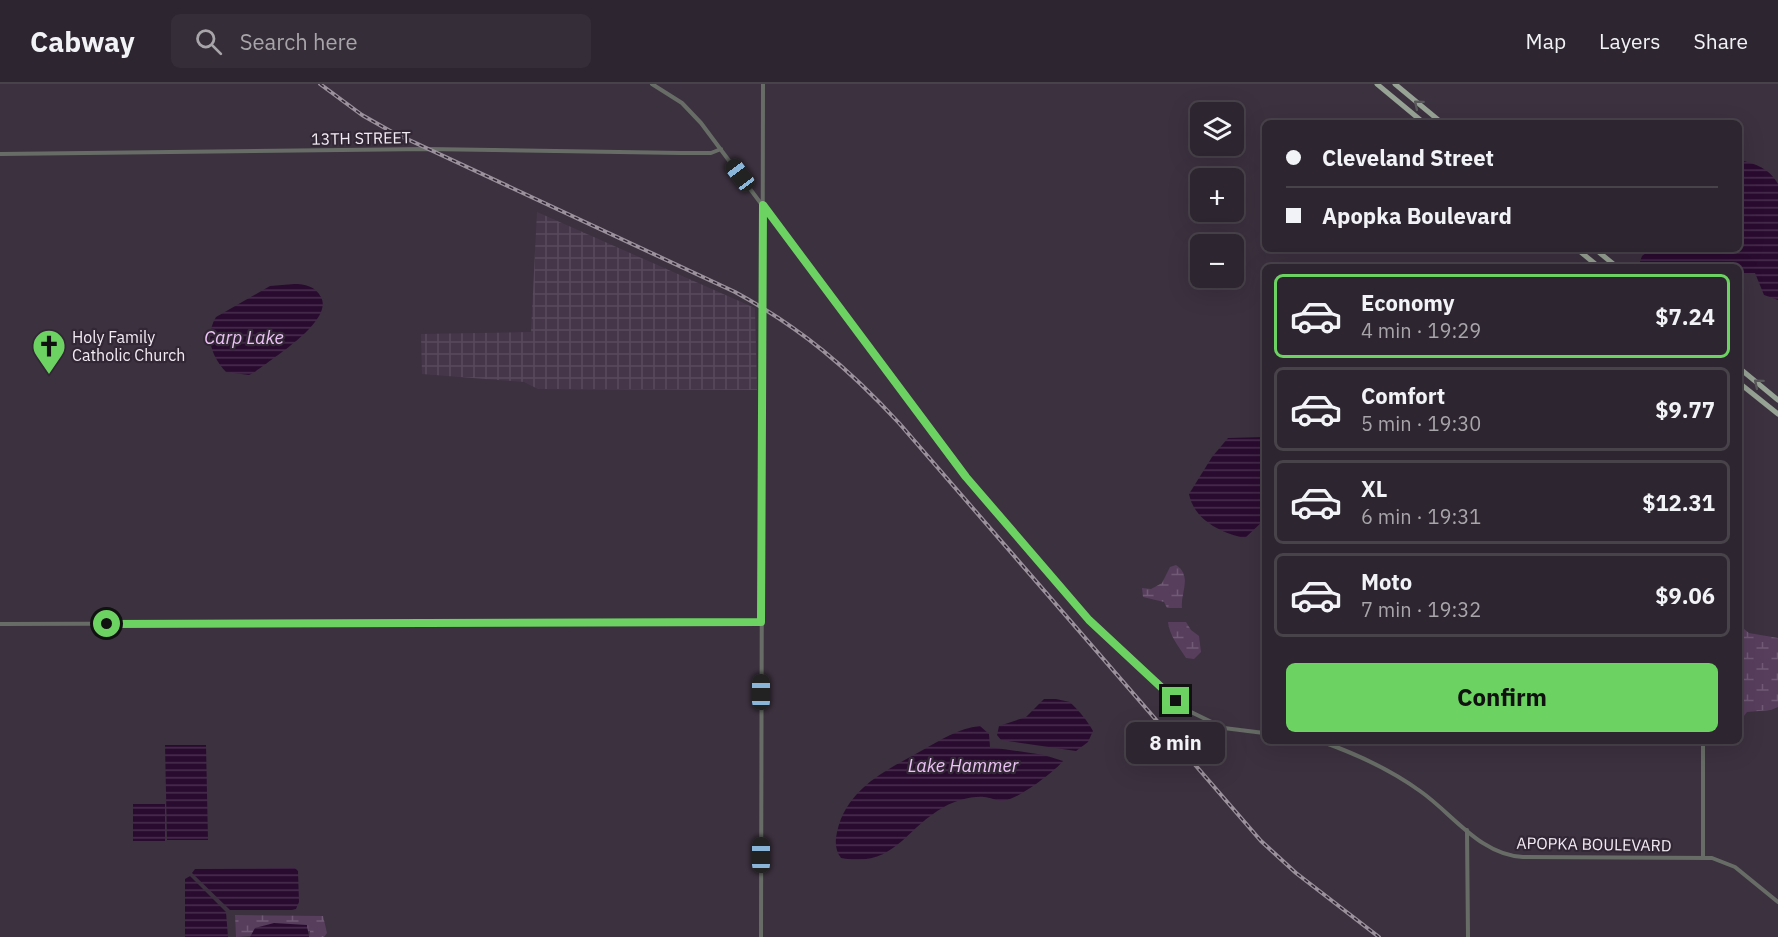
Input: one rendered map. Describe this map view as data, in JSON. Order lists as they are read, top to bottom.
{
  "streets": {
    "street": ["13TH STREET", "APOPKA BOULEVARD"]
  },
  "water": ["Carp Lake", "Lake Hammer"],
  "places": {
    "church": ["Holy Family Catholic Church"]
  },
  "page": {
    "header": "Cabway",
    "search": "Search here",
    "nav": ["Map", "Layers", "Share"],
    "map_buttons": ["+", "−"],
    "banner": ["Cleveland Street", "Apopka Boulevard"],
    "list": [
      {
        "name": "Economy",
        "note": "4 min · 19:29",
        "value": "$7.24"
      },
      {
        "name": "Comfort",
        "note": "5 min · 19:30",
        "value": "$9.77"
      },
      {
        "name": "XL",
        "note": "6 min · 19:31",
        "value": "$12.31"
      },
      {
        "name": "Moto",
        "note": "7 min · 19:32",
        "value": "$9.06"
      }
    ],
    "buttons": "Confirm",
    "bubble": "8 min"
  }
}
